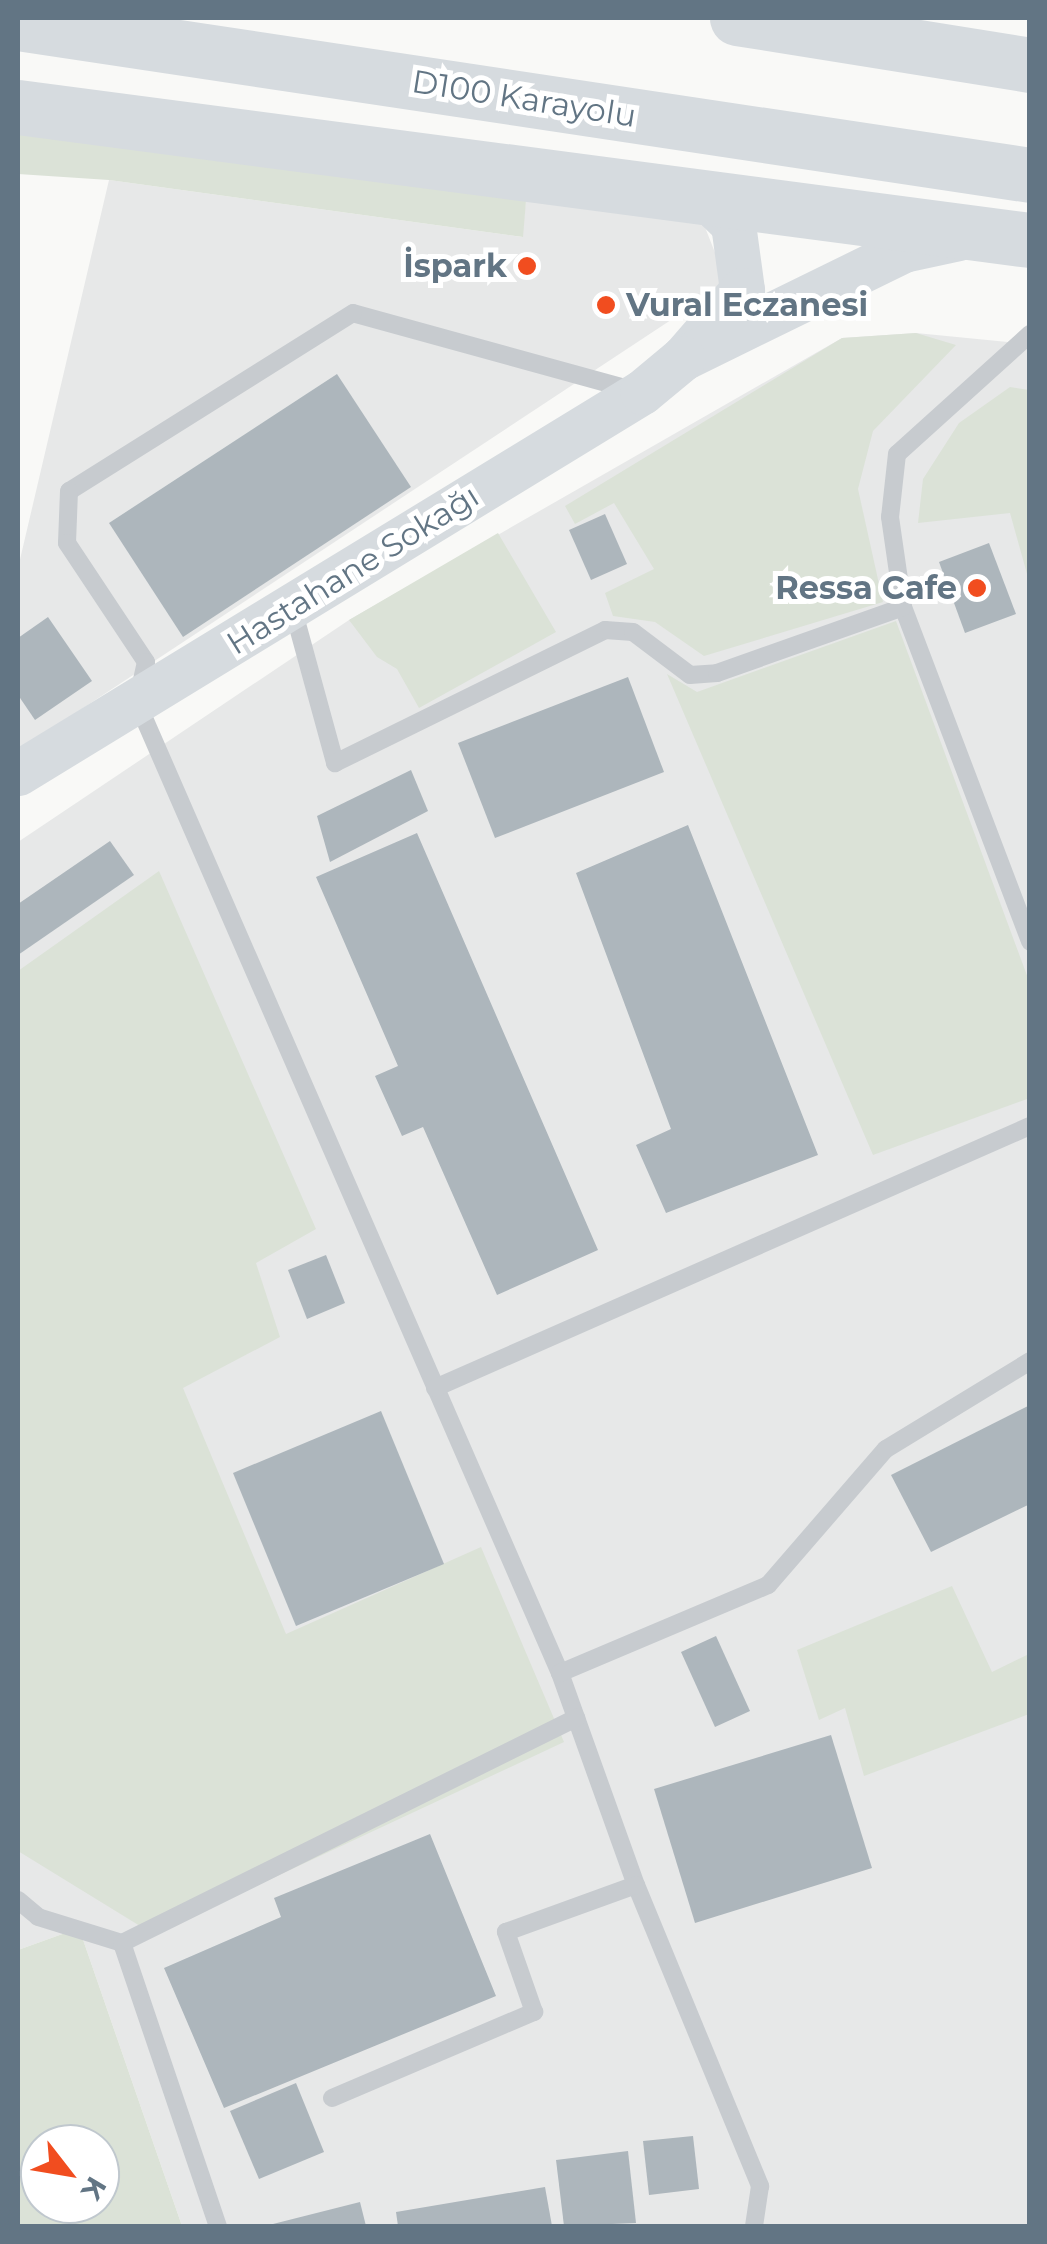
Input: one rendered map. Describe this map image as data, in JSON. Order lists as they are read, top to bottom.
{
  "streets": {
    "highway": ["D100 Karayolu"],
    "street": ["Hastahane Sokağı"]
  },
  "places": ["İspark", "Vural Eczanesi", "Ressa Cafe"],
  "north": "bottom right"
}
